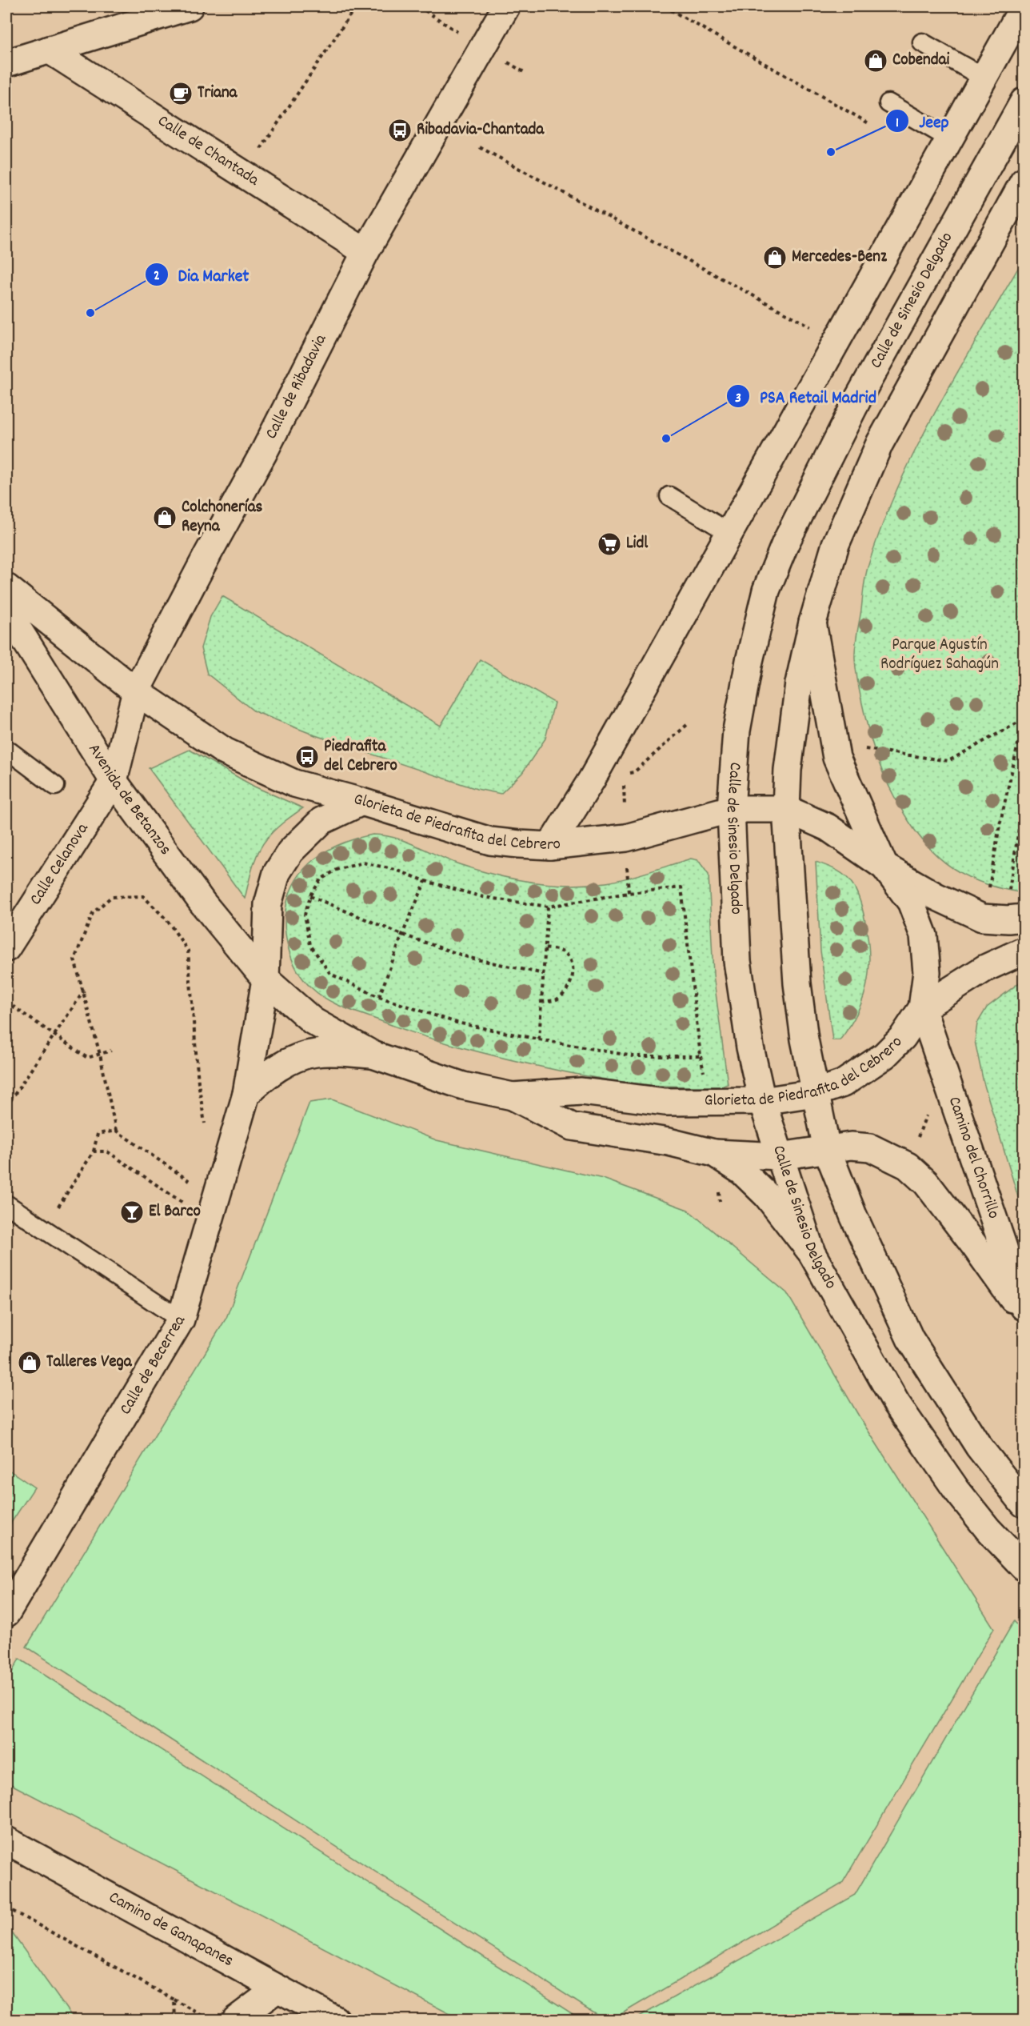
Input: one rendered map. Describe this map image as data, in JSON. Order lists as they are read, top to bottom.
{
  "streets": {
    "street": [
      "Calle de Chantada",
      "Calle de Sinesio Delgado",
      "Calle de Ribadavia",
      "Avenida de Betanzos",
      "Glorieta de Piedrafita del Cebrero",
      "Calle Celanova",
      "Camino del Chorrillo",
      "Calle de Becerrea",
      "Camino de Ganapanes"
    ]
  },
  "crossings": [
    ["Calle de Chantada", "Calle de Ribadavia"],
    ["Calle de Sinesio Delgado", "Glorieta de Piedrafita del Cebrero"],
    ["Calle de Ribadavia", "Avenida de Betanzos"],
    ["Calle de Ribadavia", "Calle Celanova"],
    ["Avenida de Betanzos", "Glorieta de Piedrafita del Cebrero"],
    ["Avenida de Betanzos", "Calle Celanova"],
    ["Avenida de Betanzos", "Calle de Becerrea"],
    ["Glorieta de Piedrafita del Cebrero", "Camino del Chorrillo"],
    ["Glorieta de Piedrafita del Cebrero", "Calle de Becerrea"]
  ],
  "parks": ["Parque Agustín Rodríguez Sahagún"],
  "places": {
    "shop": [
      "Cobendai",
      "Mercedes-Benz",
      "Colchonerías Reyna",
      "Talleres Vega"
    ],
    "cafe": ["Triana"],
    "bus stop": ["Ribadavia-Chantada", "Piedrafita del Cebrero"],
    "other": ["Jeep", "Dia Market", "PSA Retail Madrid"],
    "supermarket": ["Lidl"],
    "bar": ["El Barco"]
  }
}
